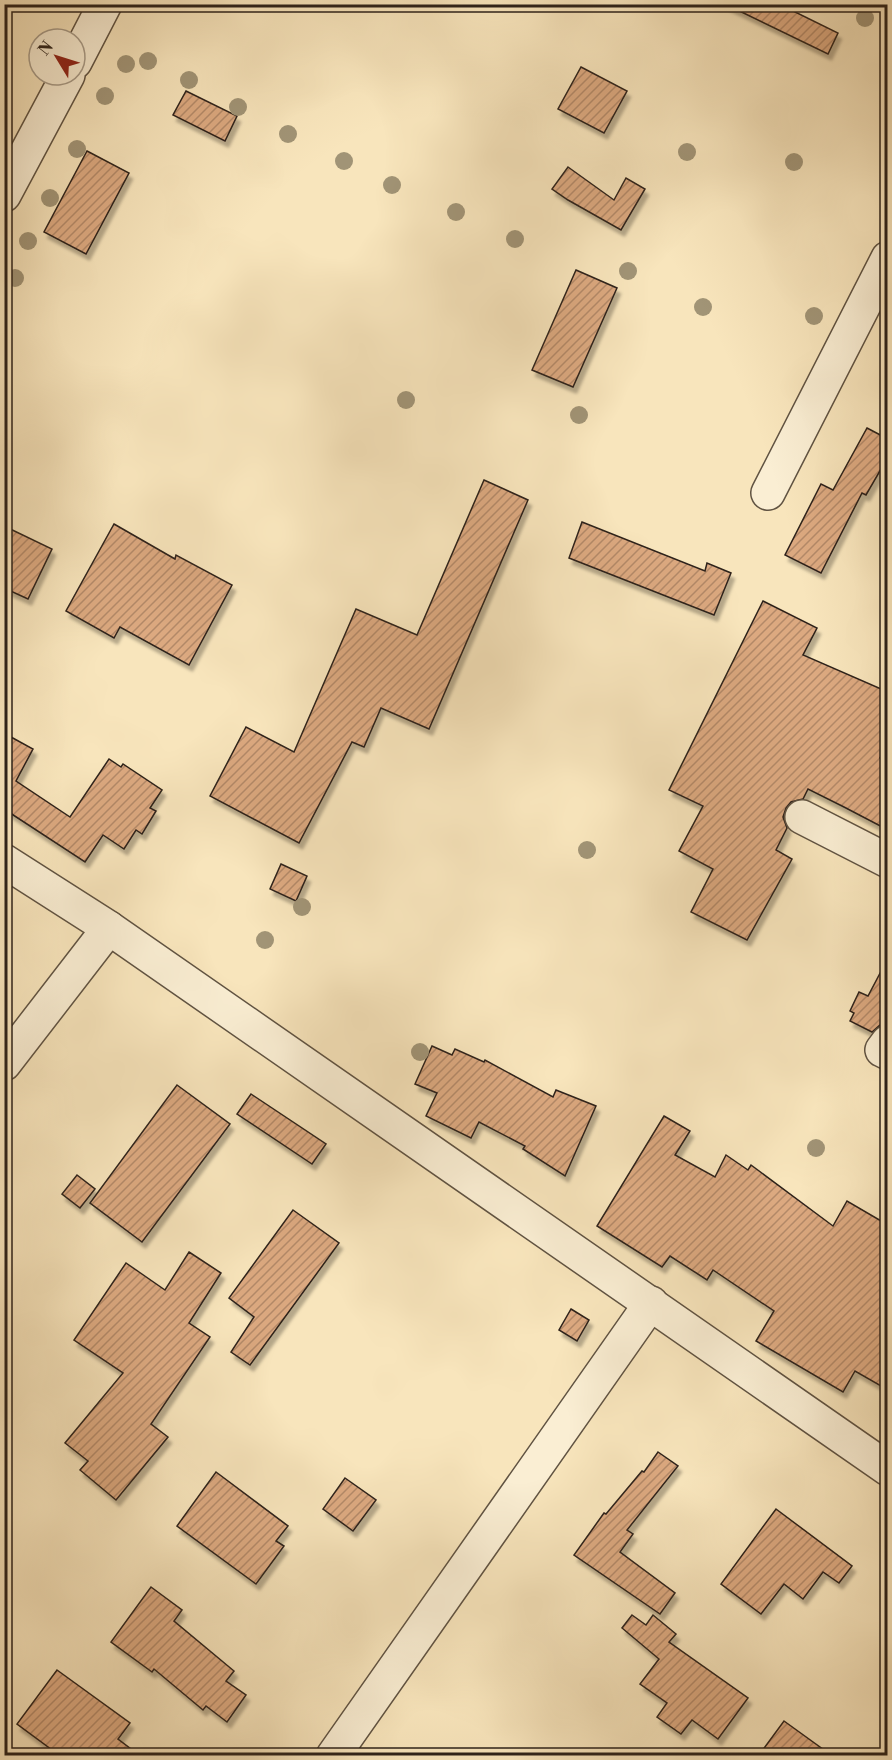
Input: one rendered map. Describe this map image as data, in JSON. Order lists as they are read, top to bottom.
{
  "north": "top left"
}
